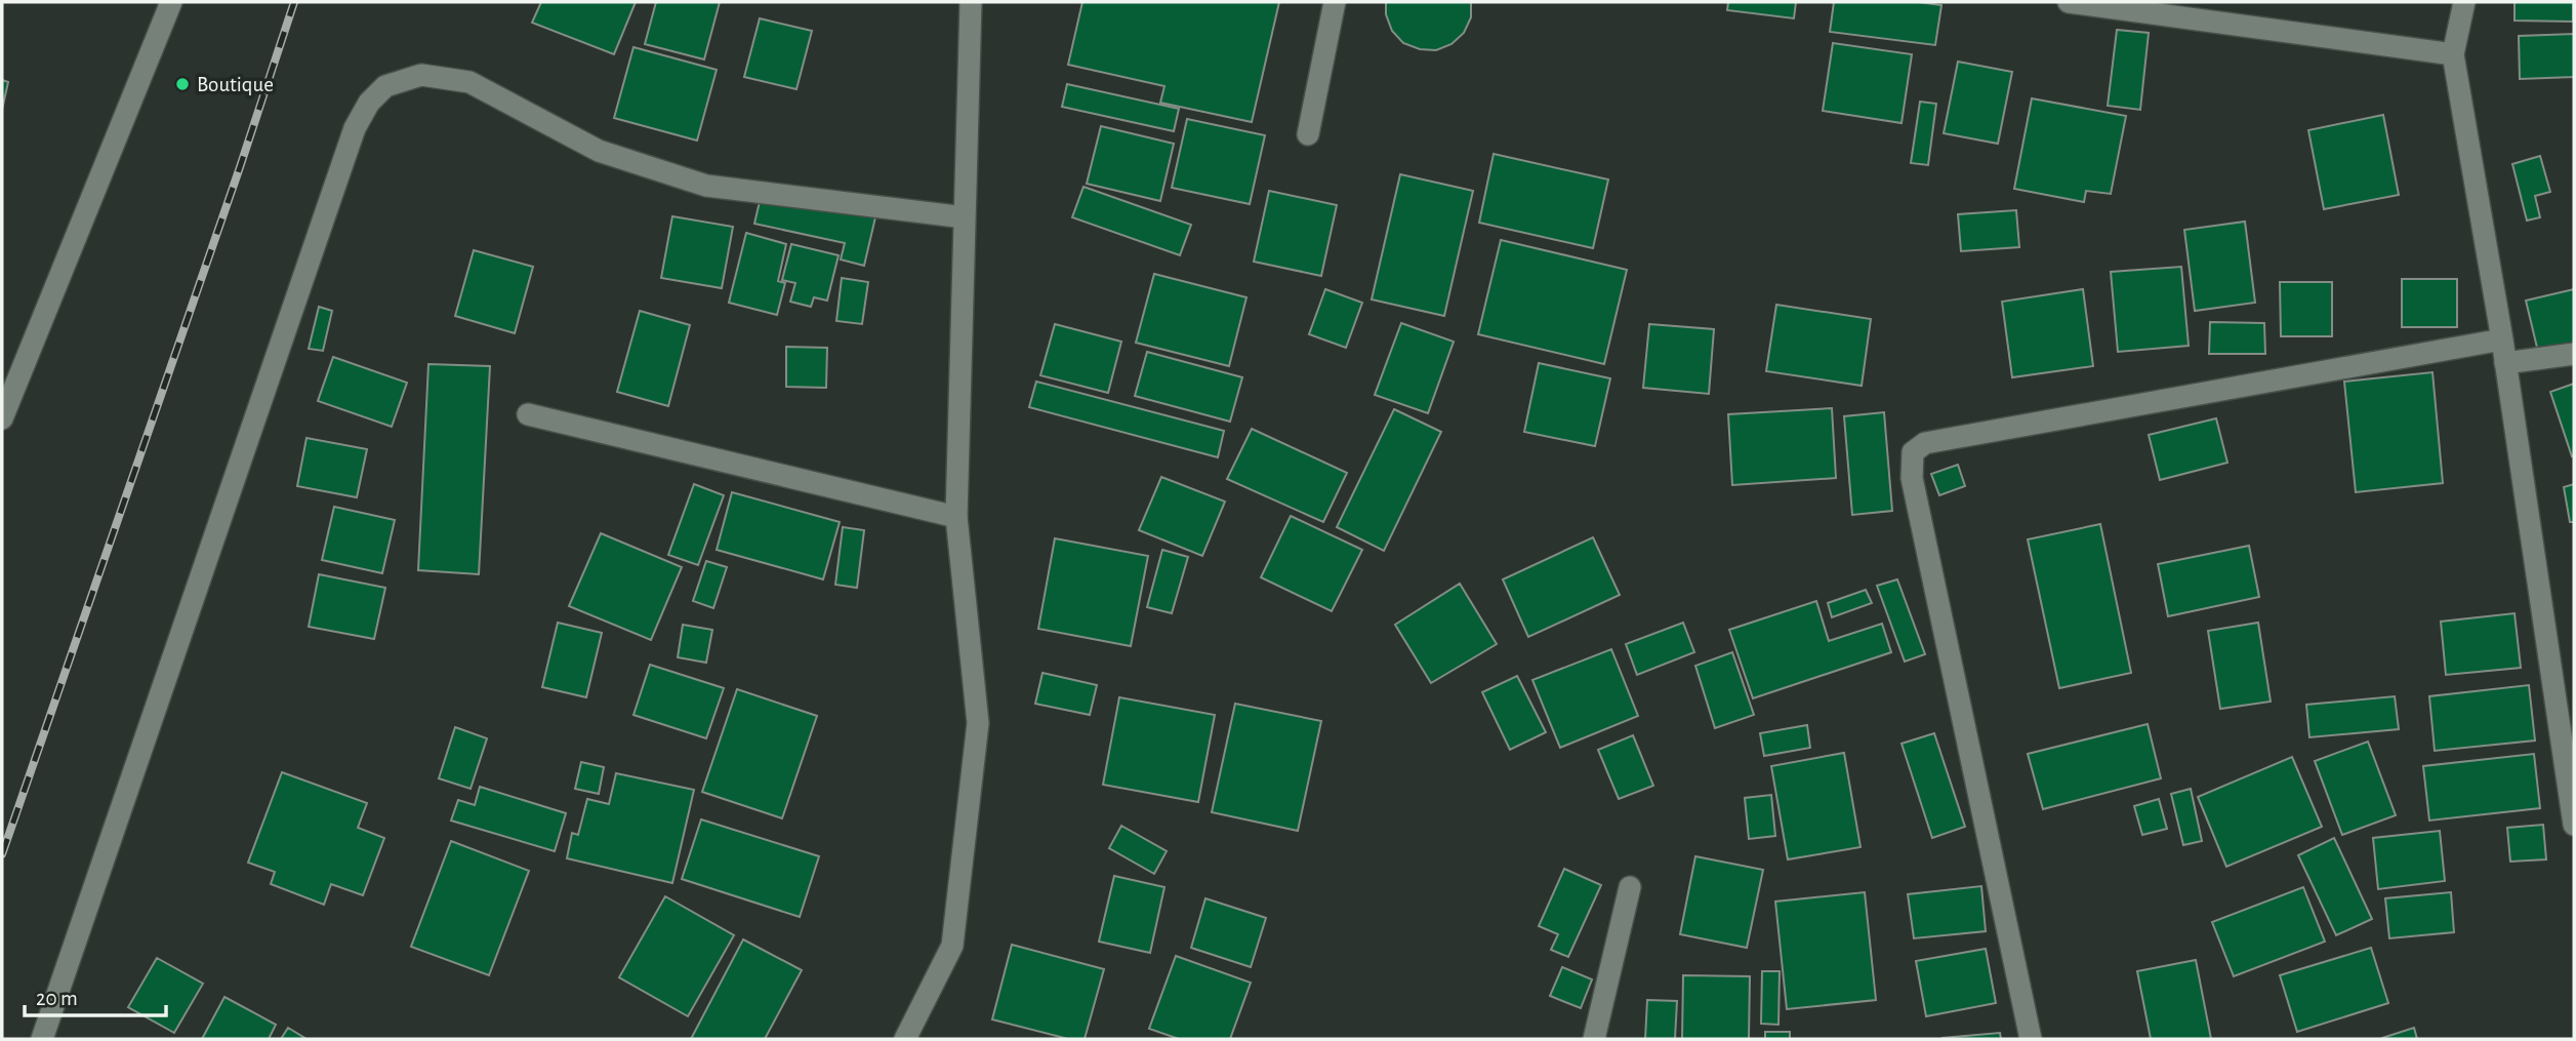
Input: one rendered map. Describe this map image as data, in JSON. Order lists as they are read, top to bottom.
{
  "places": ["Boutique"],
  "scale_bar": "20 m"
}
